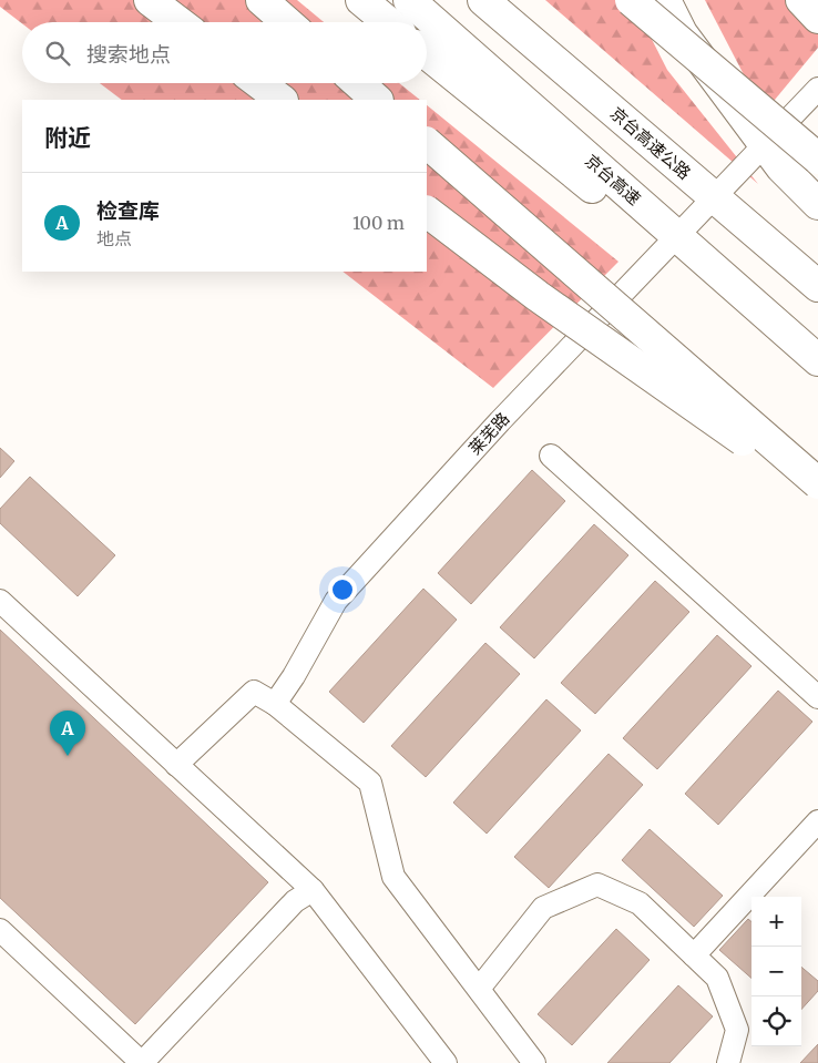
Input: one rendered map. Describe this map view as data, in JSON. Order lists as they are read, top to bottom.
{
  "streets": {
    "highway": ["京台高速公路", "京台高速"],
    "lane": ["莱芜路"]
  },
  "page": {
    "search": "搜索地点",
    "heading": "附近",
    "list": [
      {
        "mark": "A",
        "name": "检查库",
        "note": "地点",
        "value": "100 m"
      }
    ],
    "pins": "A",
    "map_buttons": ["+", "−"]
  }
}
